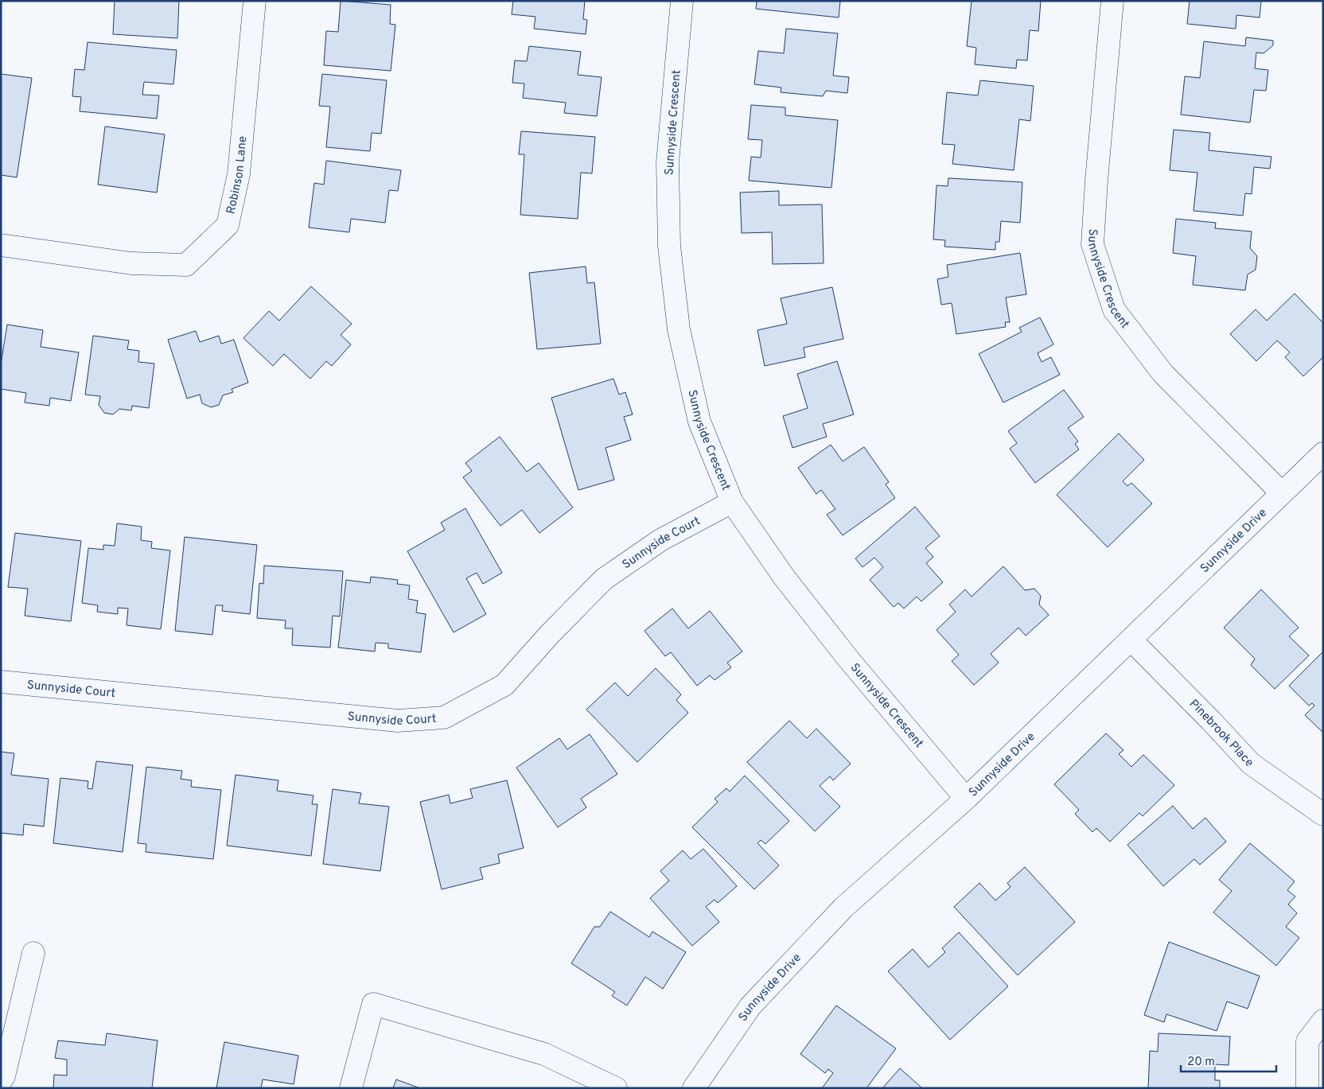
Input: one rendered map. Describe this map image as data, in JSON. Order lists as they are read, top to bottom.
{
  "streets": {
    "street": [
      "Sunnyside Crescent",
      "Robinson Lane",
      "Sunnyside Drive",
      "Sunnyside Court",
      "Pinebrook Place"
    ]
  },
  "crossings": [
    ["Sunnyside Crescent", "Sunnyside Drive"],
    ["Sunnyside Crescent", "Sunnyside Court"],
    ["Sunnyside Drive", "Pinebrook Place"]
  ],
  "scale_bar": "20 m"
}
